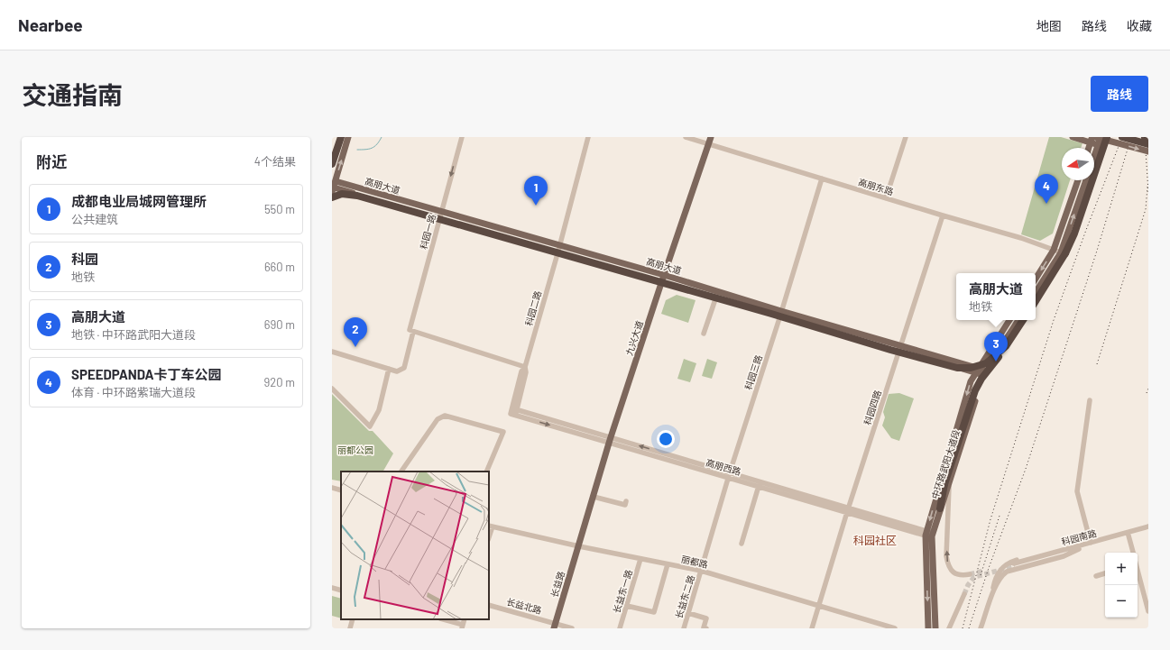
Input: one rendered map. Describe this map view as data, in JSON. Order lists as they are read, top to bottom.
{
  "streets": {
    "main road": [
      "高朋大道",
      "九兴大道",
      "中环路武阳大道段",
      "长益路"
    ],
    "street": [
      "高朋东路",
      "科园一路",
      "科园二路",
      "科园三路",
      "科园四路",
      "高朋西路",
      "科园南路",
      "丽都路",
      "长益东一路",
      "长益东二路",
      "长益北路"
    ]
  },
  "crossings": [
    ["高朋大道", "科园一路"],
    ["高朋大道", "科园二路"],
    ["高朋大道", "九兴大道"],
    ["高朋大道", "科园三路"],
    ["高朋大道", "科园四路"],
    ["高朋大道", "中环路武阳大道段"],
    ["高朋东路", "九兴大道"],
    ["高朋东路", "科园三路"],
    ["高朋东路", "科园四路"],
    ["科园二路", "高朋西路"],
    ["九兴大道", "高朋西路"],
    ["九兴大道", "丽都路"],
    ["九兴大道", "长益路"],
    ["科园三路", "高朋西路"],
    ["科园三路", "丽都路"],
    ["科园三路", "长益东二路"],
    ["科园四路", "高朋西路"],
    ["科园四路", "丽都路"],
    ["中环路武阳大道段", "高朋西路"],
    ["丽都路", "长益路"],
    ["丽都路", "长益东一路"],
    ["丽都路", "长益东二路"],
    ["长益路", "长益北路"]
  ],
  "districts": ["科园社区"],
  "parks": ["丽都公园"],
  "north": "left",
  "page": {
    "header": "Nearbee",
    "nav": ["地图", "路线", "收藏"],
    "title": "交通指南",
    "buttons": "路线",
    "heading": ["附近", "4个结果"],
    "pins": [
      "4",
      "1",
      "2",
      "3"
    ],
    "list": [
      {
        "mark": "1",
        "name": "成都电业局城网管理所",
        "note": "公共建筑",
        "value": "550 m"
      },
      {
        "mark": "2",
        "name": "科园",
        "note": "地铁",
        "value": "660 m"
      },
      {
        "mark": "3",
        "name": "高朋大道",
        "note": "地铁 · 中环路武阳大道段",
        "value": "690 m"
      },
      {
        "mark": "4",
        "name": "SPEEDPANDA卡丁车公园",
        "note": "体育 · 中环路紫瑞大道段",
        "value": "920 m"
      }
    ],
    "popup": ["高朋大道", "地铁"],
    "map_buttons": ["+", "−"]
  }
}
